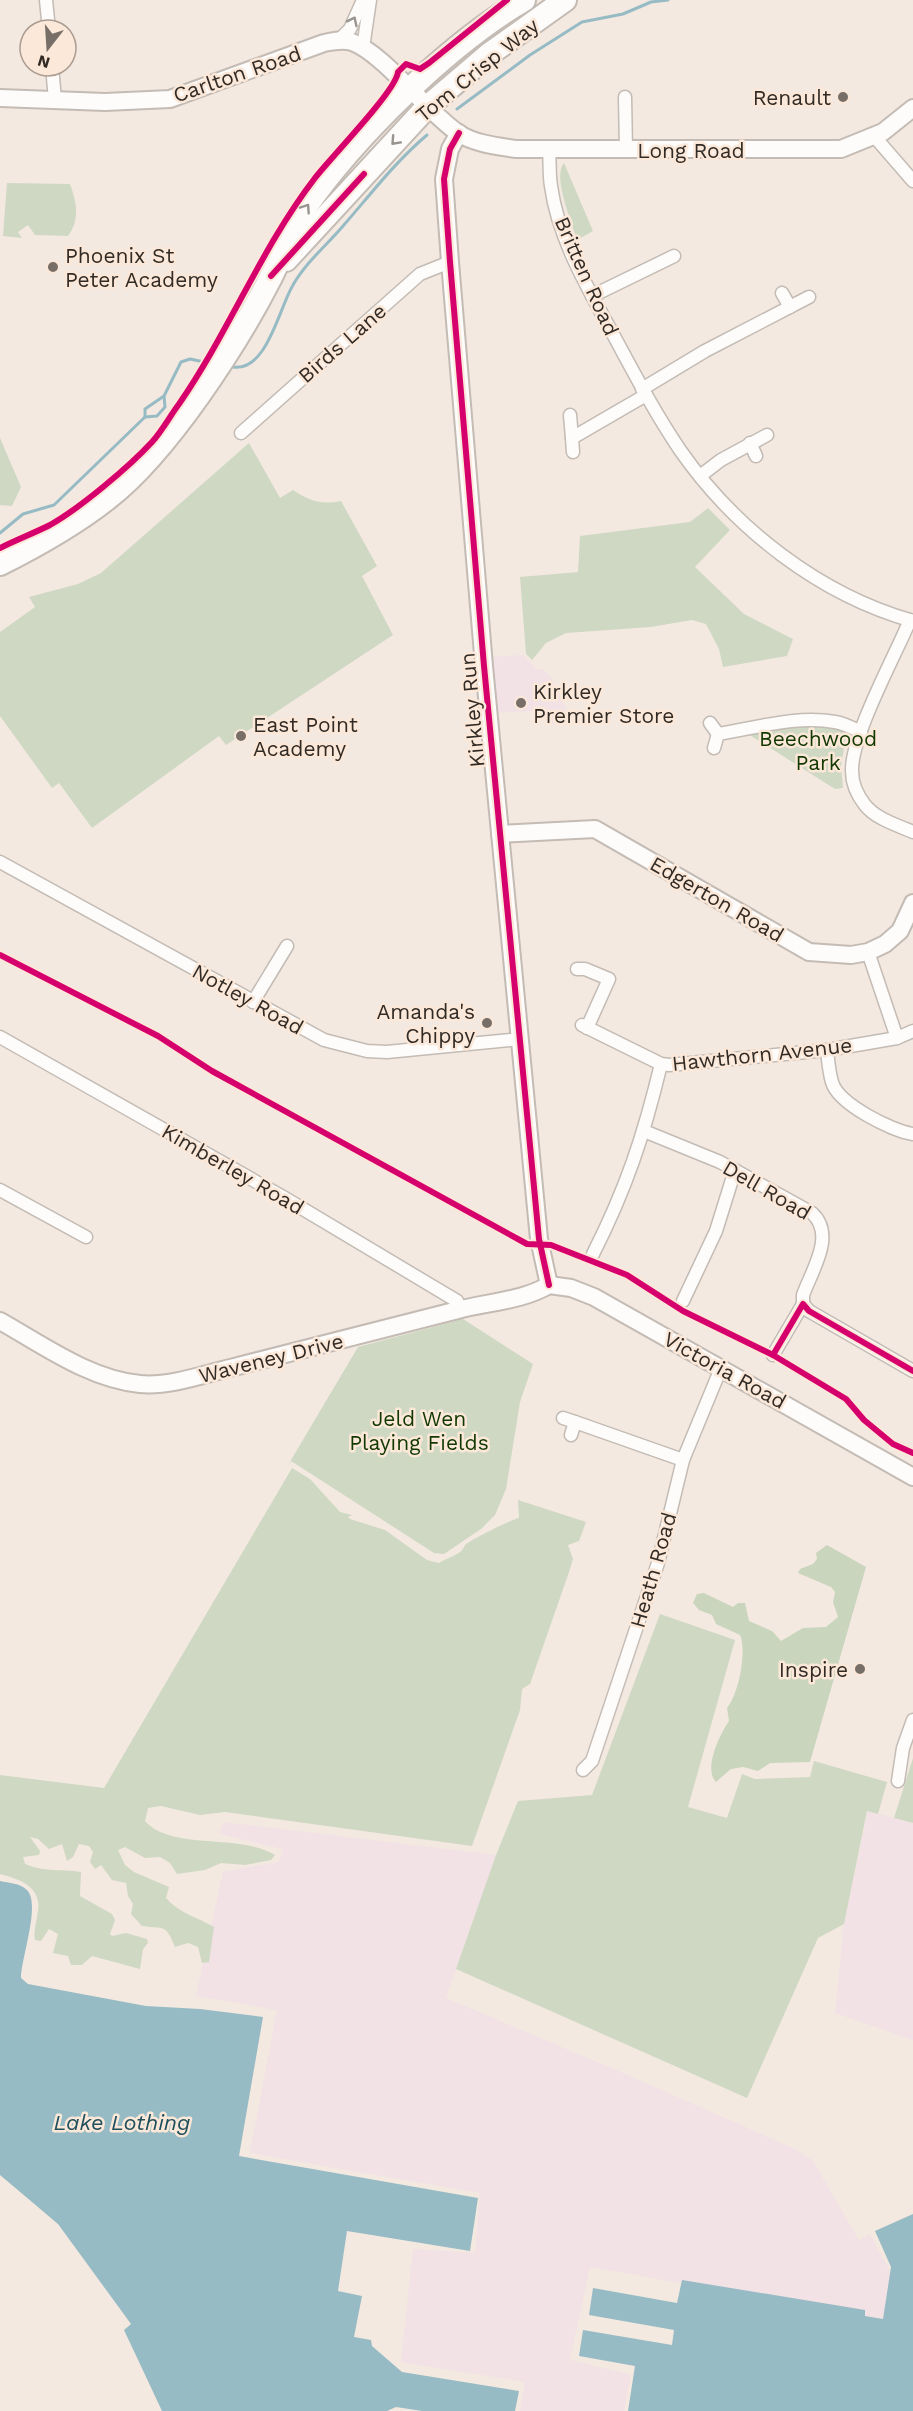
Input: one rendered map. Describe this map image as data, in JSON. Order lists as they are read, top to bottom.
{
  "streets": {
    "highway": ["Tom Crisp Way"],
    "street": [
      "Carlton Road",
      "Long Road",
      "Britten Road",
      "Birds Lane",
      "Kirkley Run",
      "Edgerton Road",
      "Notley Road",
      "Hawthorn Avenue",
      "Kimberley Road",
      "Dell Road",
      "Waveney Drive",
      "Victoria Road",
      "Heath Road"
    ]
  },
  "crossings": [
    ["Tom Crisp Way", "Long Road"],
    ["Long Road", "Britten Road"],
    ["Long Road", "Kirkley Run"],
    ["Birds Lane", "Kirkley Run"],
    ["Kirkley Run", "Edgerton Road"],
    ["Kirkley Run", "Notley Road"],
    ["Kirkley Run", "Waveney Drive"],
    ["Kirkley Run", "Victoria Road"],
    ["Kimberley Road", "Waveney Drive"],
    ["Waveney Drive", "Victoria Road"],
    ["Victoria Road", "Heath Road"]
  ],
  "water": ["Lake Lothing"],
  "parks": ["Beechwood Park", "Jeld Wen Playing Fields"],
  "places": [
    "Renault",
    "Phoenix St Peter Academy",
    "Kirkley Premier Store",
    "East Point Academy",
    "Amanda's Chippy",
    "Inspire"
  ],
  "north": "bottom"
}
